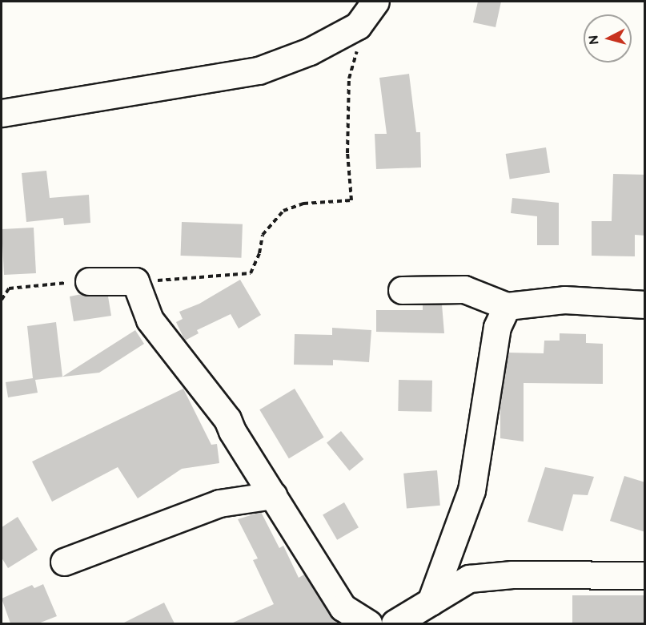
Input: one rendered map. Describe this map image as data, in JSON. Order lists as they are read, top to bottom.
{
  "north": "left"
}
